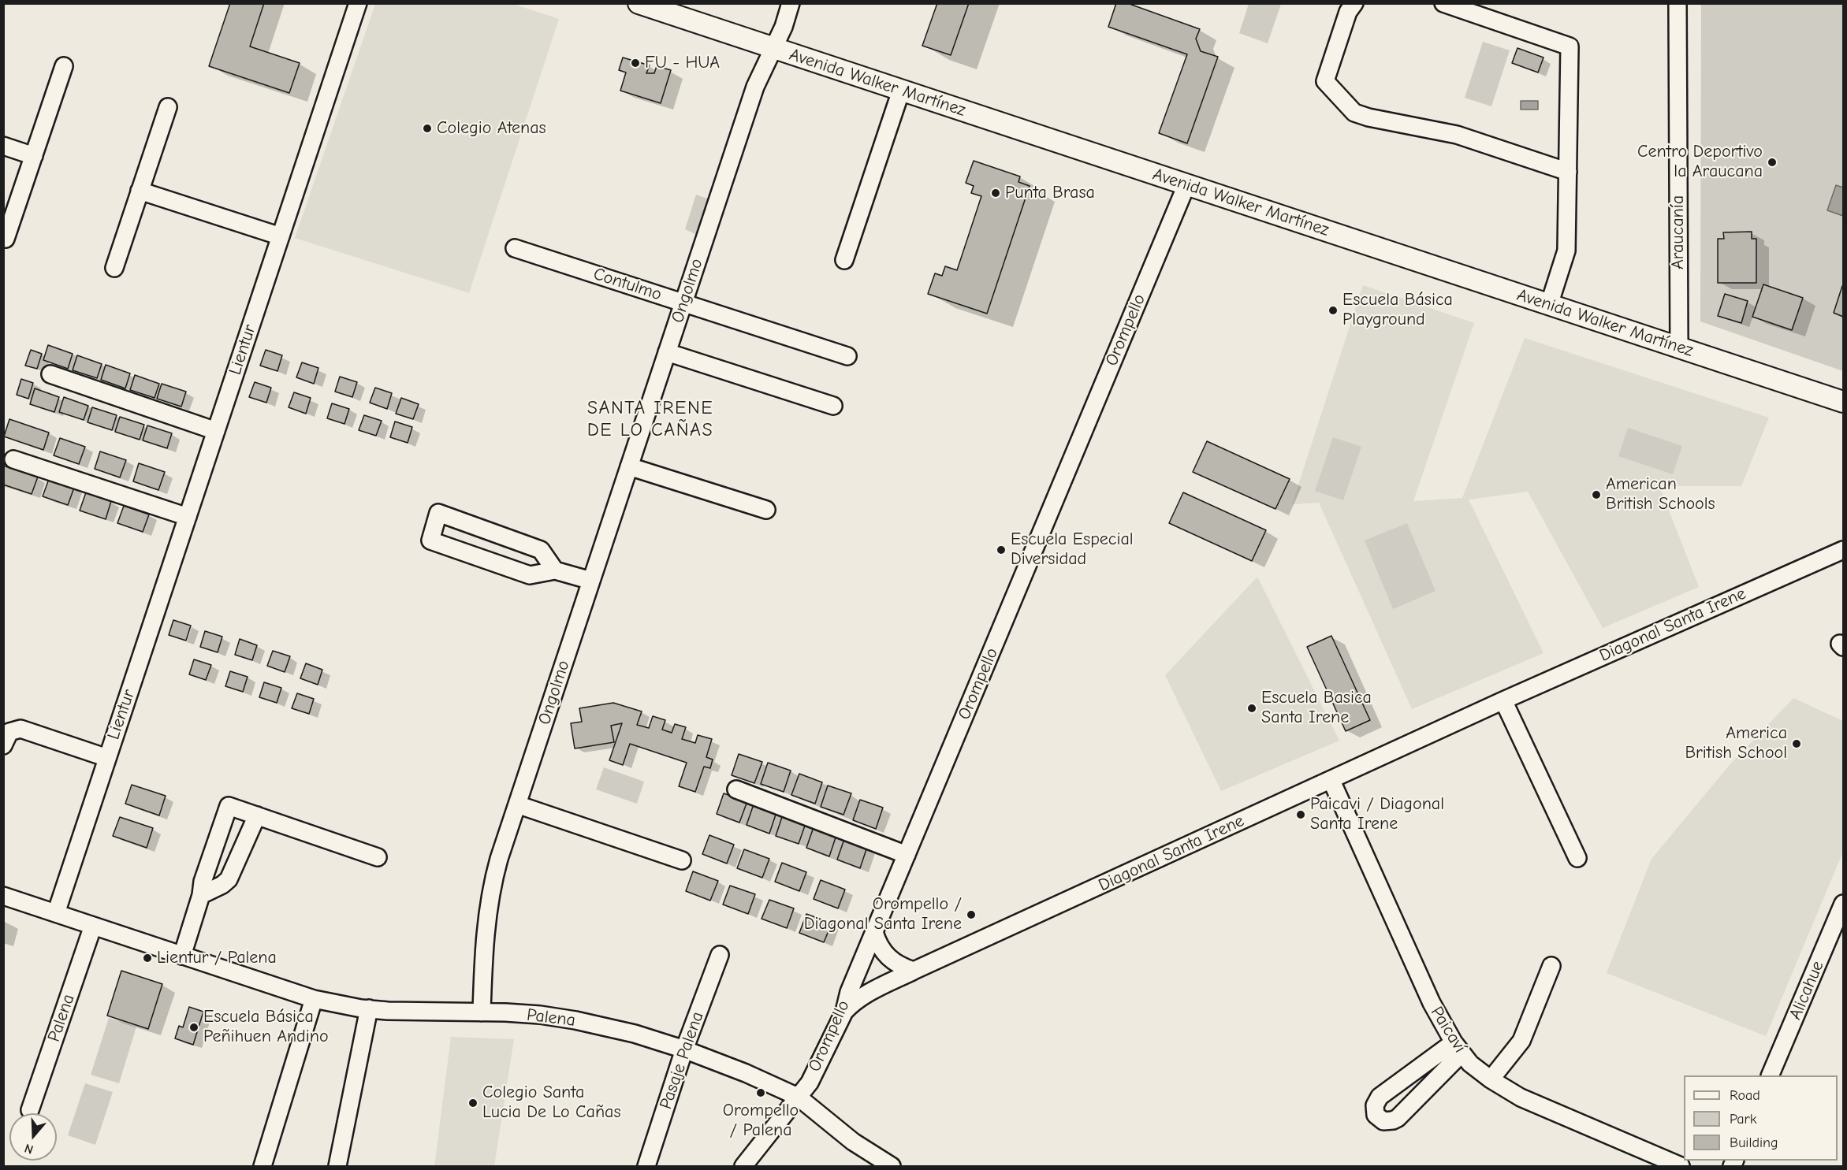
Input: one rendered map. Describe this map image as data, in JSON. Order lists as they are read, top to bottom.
{
  "streets": {
    "main road": ["Avenida Walker Martínez"],
    "street": [
      "Araucanía",
      "Contulmo",
      "Ongolmo",
      "Orompello",
      "Lientur",
      "Diagonal Santa Irene",
      "Alicahue",
      "Palena",
      "Paicaví",
      "Pasaje Palena"
    ]
  },
  "crossings": [
    ["Avenida Walker Martínez", "Araucanía"],
    ["Avenida Walker Martínez", "Ongolmo"],
    ["Avenida Walker Martínez", "Orompello"],
    ["Contulmo", "Ongolmo"],
    ["Ongolmo", "Palena"],
    ["Orompello", "Diagonal Santa Irene"],
    ["Orompello", "Palena"],
    ["Lientur", "Palena"],
    ["Diagonal Santa Irene", "Paicaví"],
    ["Palena", "Pasaje Palena"]
  ],
  "districts": ["SANTA IRENE DE LO CAÑAS"],
  "places": [
    "FU - HUA",
    "Colegio Atenas",
    "Centro Deportivo la Araucana",
    "Punta Brasa",
    "Escuela Básica Playground",
    "American British Schools",
    "Escuela Especial Diversidad",
    "Escuela Basica Santa Irene",
    "America British School",
    "Paicavi / Diagonal Santa Irene",
    "Orompello / Diagonal Santa Irene",
    "Lientur / Palena",
    "Escuela Básica Peñihuen Andino",
    "Orompello / Palena",
    "Colegio Santa Lucia De Lo Cañas"
  ],
  "legend": ["Road", "Park", "Building"],
  "north": "bottom"
}
